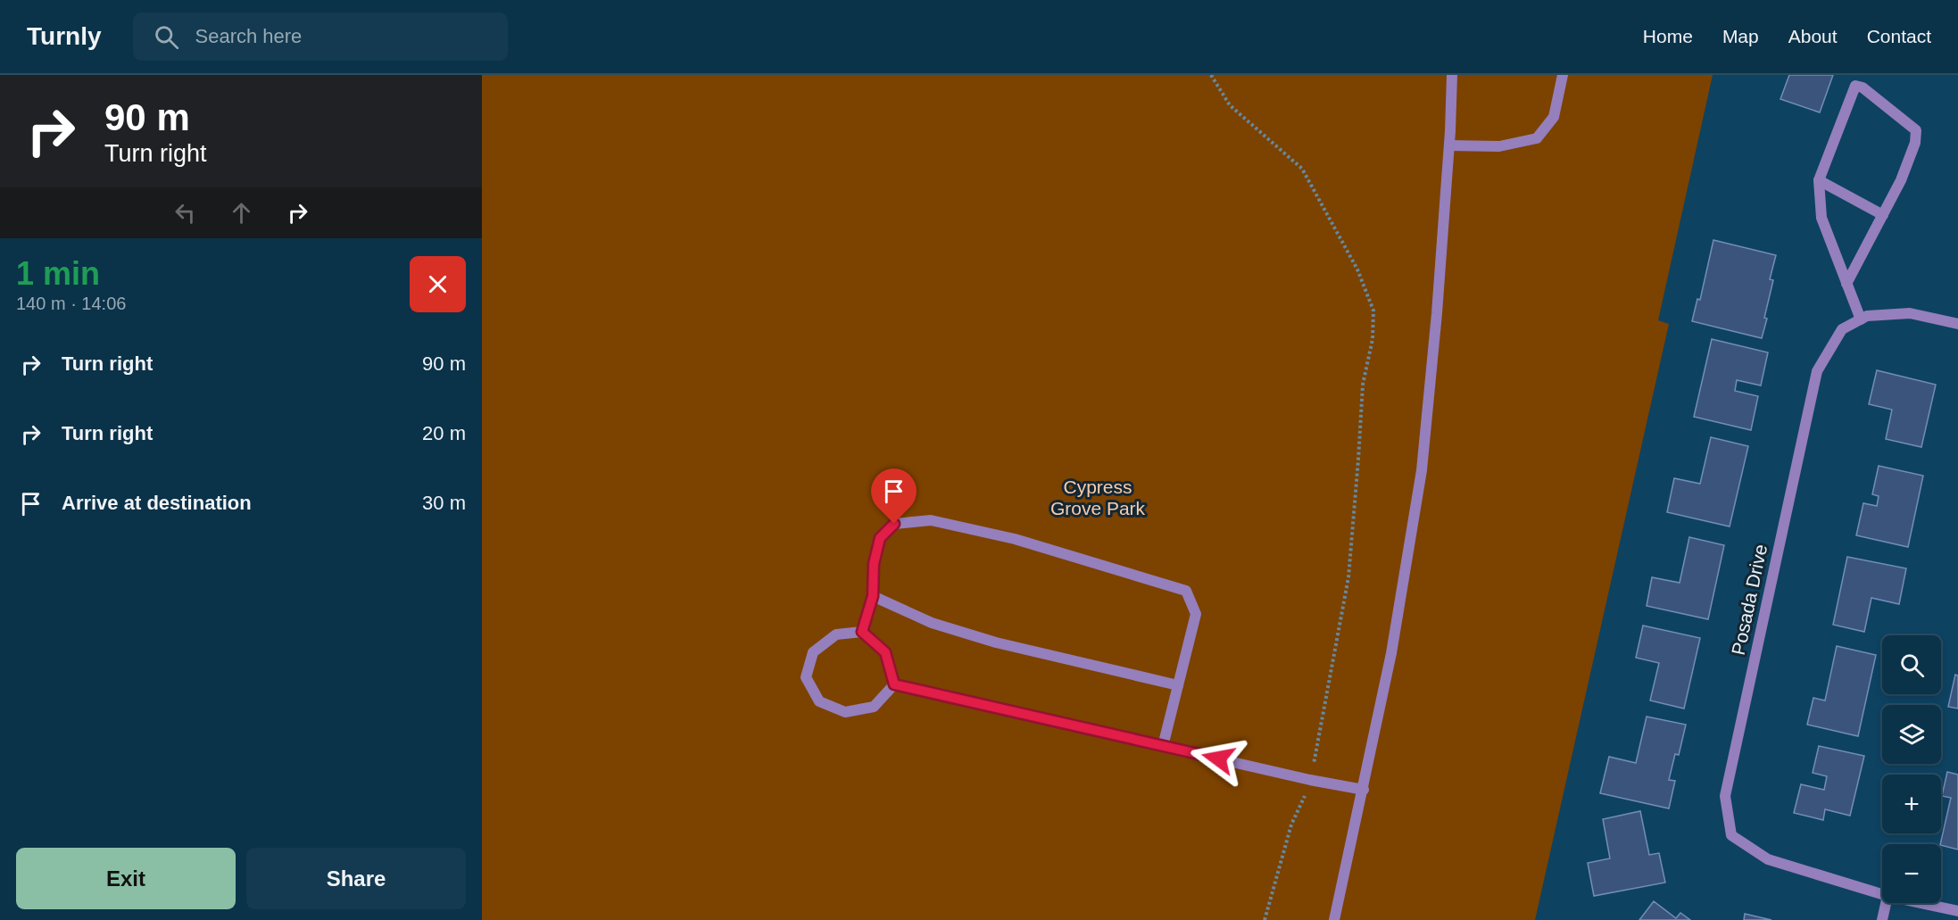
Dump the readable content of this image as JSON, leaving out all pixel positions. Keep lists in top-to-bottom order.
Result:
{
  "streets": {
    "street": ["Posada Drive"]
  },
  "parks": ["Cypress Grove Park"],
  "page": {
    "header": "Turnly",
    "search": "Search here",
    "nav": [
      "Home",
      "Map",
      "About",
      "Contact"
    ],
    "turn": ["90 m", "Turn right"],
    "heading": ["1 min", "140 m · 14:06"],
    "list": [
      {
        "name": "Turn right",
        "value": "90 m"
      },
      {
        "name": "Turn right",
        "value": "20 m"
      },
      {
        "name": "Arrive at destination",
        "value": "30 m"
      }
    ],
    "map_buttons": ["+", "−"],
    "buttons": ["Exit", "Share"]
  }
}
